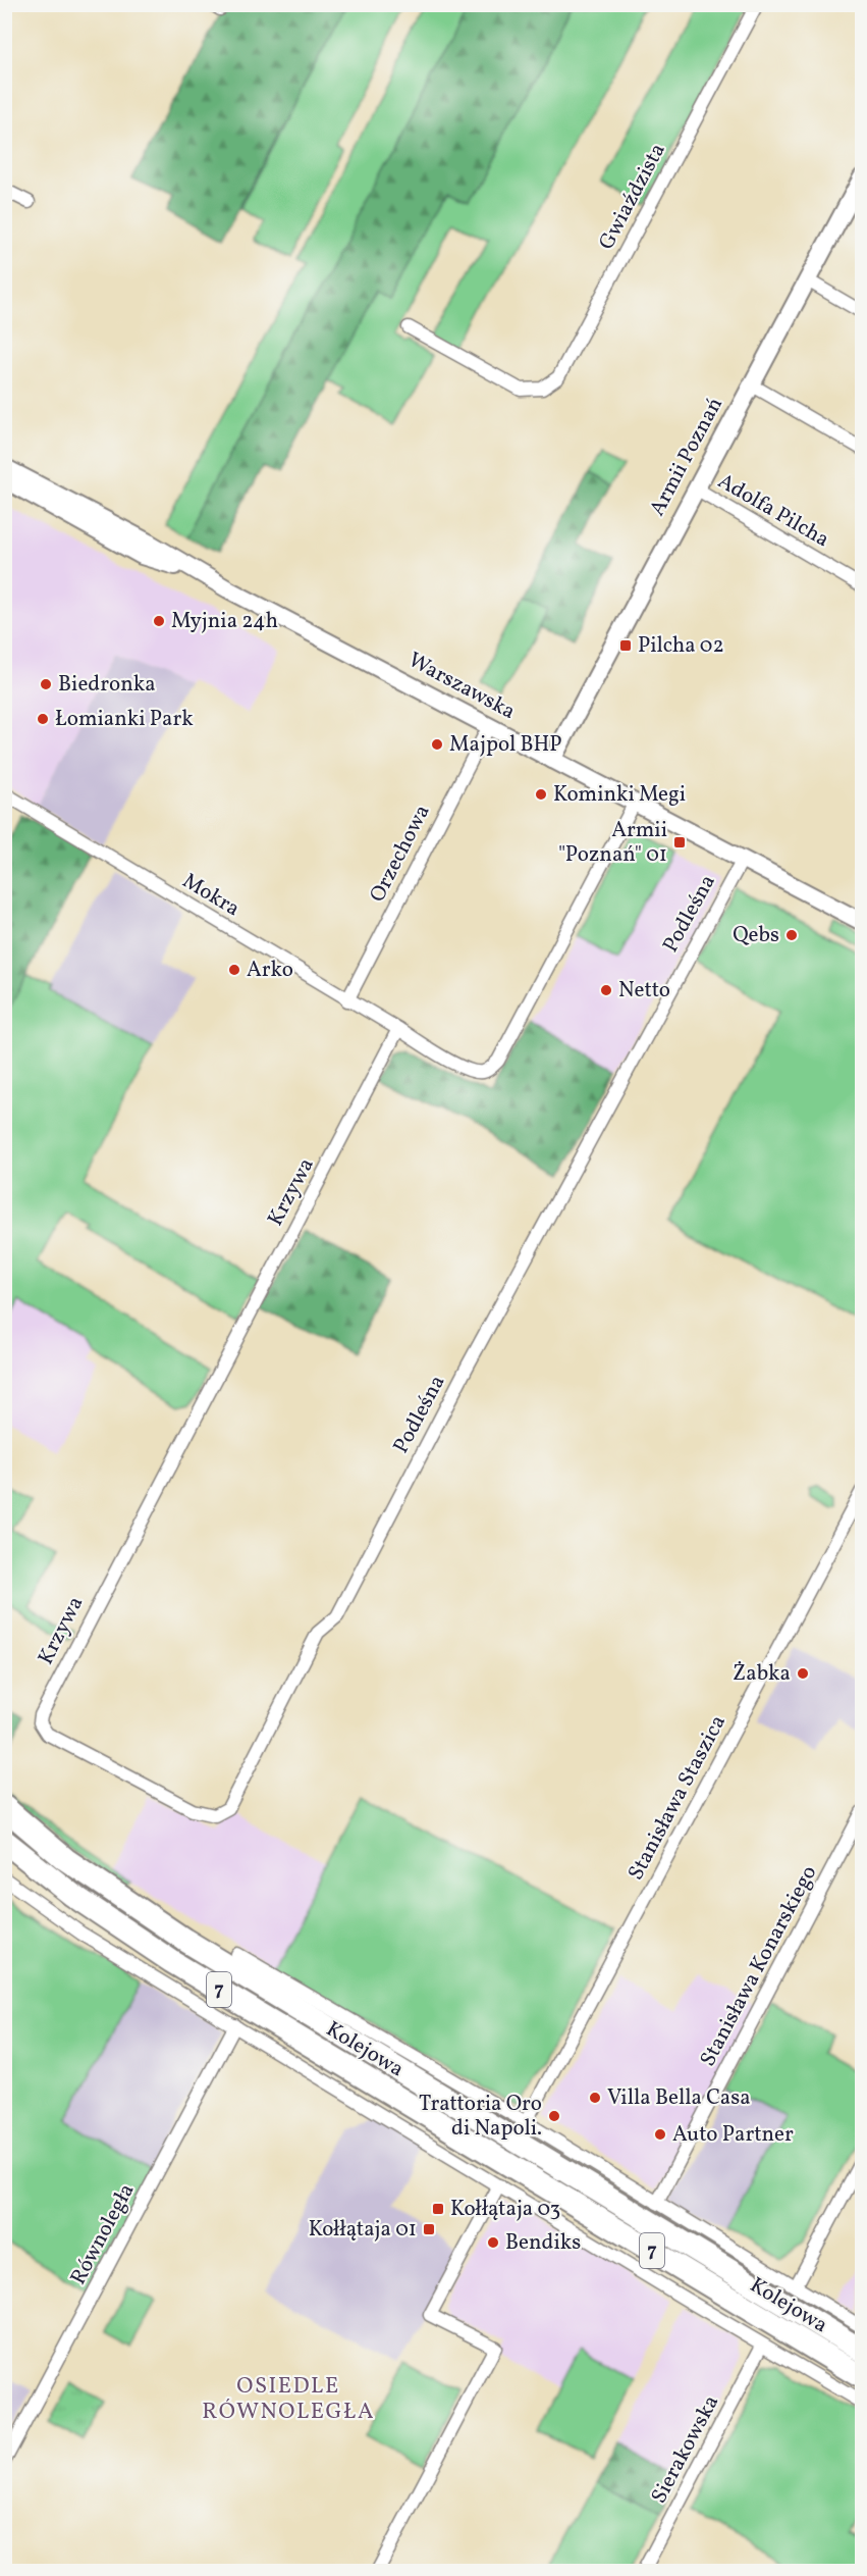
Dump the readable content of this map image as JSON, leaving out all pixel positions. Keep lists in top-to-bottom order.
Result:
{
  "streets": {
    "highway": ["7", "Kolejowa"],
    "street": [
      "Gwiaździsta",
      "Armii Poznań",
      "Adolfa Pilcha",
      "Warszawska",
      "Orzechowa",
      "Mokra",
      "Podleśna",
      "Krzywa",
      "Stanisława Staszica",
      "Stanisława Konarskiego",
      "Równoległa",
      "Sierakowska"
    ]
  },
  "crossings": [
    ["Armii Poznań", "Adolfa Pilcha"],
    ["Armii Poznań", "Warszawska"],
    ["Warszawska", "Orzechowa"],
    ["Warszawska", "Podleśna"],
    ["Orzechowa", "Mokra"],
    ["Mokra", "Krzywa"],
    ["Podleśna", "Krzywa"],
    ["Stanisława Staszica", "Kolejowa"],
    ["Stanisława Konarskiego", "Kolejowa"]
  ],
  "districts": ["OSIEDLE RÓWNOLEGŁA"],
  "places": {
    "other": [
      "Myjnia 24h",
      "Biedronka",
      "Łomianki Park",
      "Majpol BHP",
      "Kominki Megi",
      "Qebs",
      "Arko",
      "Netto",
      "Żabka",
      "Villa Bella Casa",
      "Trattoria Oro di Napoli.",
      "Auto Partner",
      "Bendiks"
    ],
    "transit": [
      "Pilcha 02",
      "Armii \"Poznań\" 01",
      "Kołłątaja 03",
      "Kołłątaja 01"
    ]
  }
}
